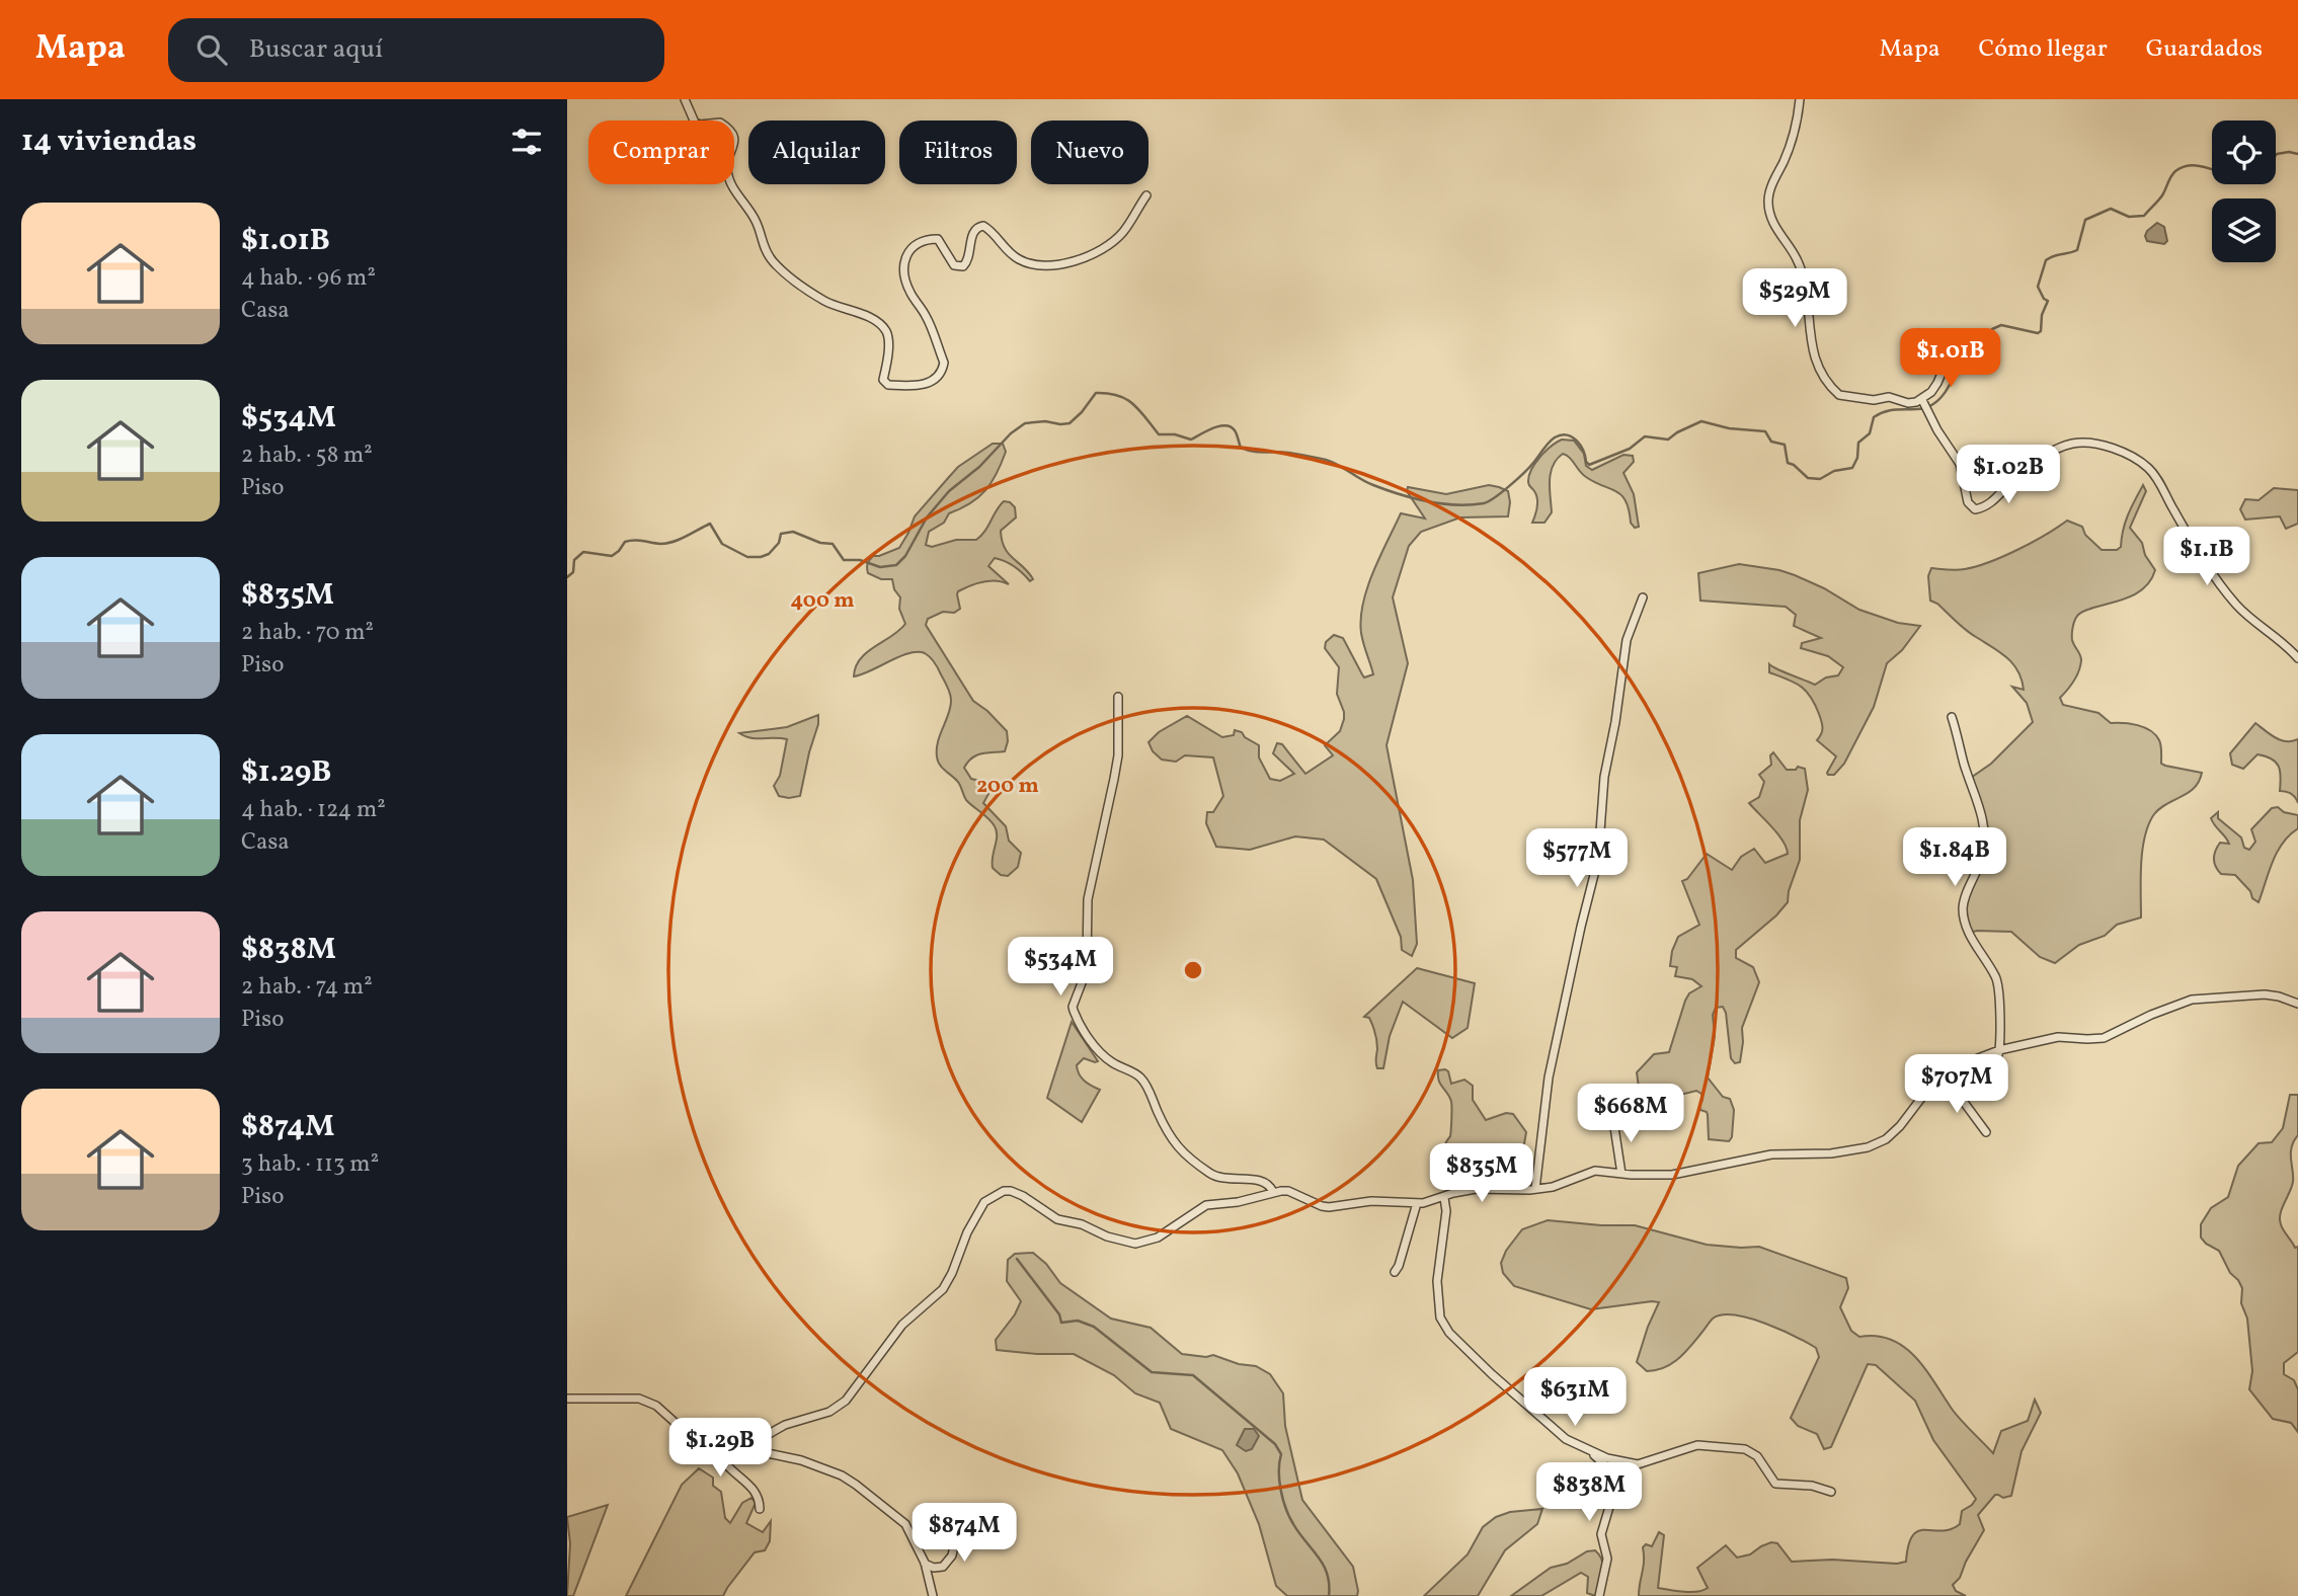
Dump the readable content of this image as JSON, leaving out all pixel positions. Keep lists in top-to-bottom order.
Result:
{
  "page": {
    "header": "Mapa",
    "search": "Buscar aquí",
    "nav": ["Mapa", "Cómo llegar", "Guardados"],
    "heading": "14 viviendas",
    "chip": [
      "Comprar",
      "Alquilar",
      "Filtros",
      "Nuevo"
    ],
    "list": [
      {
        "name": "$1.01B",
        "note": "4 hab. · 96 m² · Casa"
      },
      {
        "name": "$534M",
        "note": "2 hab. · 58 m² · Piso"
      },
      {
        "name": "$835M",
        "note": "2 hab. · 70 m² · Piso"
      },
      {
        "name": "$1.29B",
        "note": "4 hab. · 124 m² · Casa"
      },
      {
        "name": "$838M",
        "note": "2 hab. · 74 m² · Piso"
      },
      {
        "name": "$874M",
        "note": "3 hab. · 113 m² · Piso"
      }
    ],
    "price": [
      "$529M",
      "$1.01B",
      "$1.02B",
      "$1.1B",
      "$1.84B",
      "$577M",
      "$534M",
      "$707M",
      "$668M",
      "$835M",
      "$631M",
      "$1.29B",
      "$838M",
      "$874M"
    ]
  },
  "rings": ["400 m", "200 m"]
}
